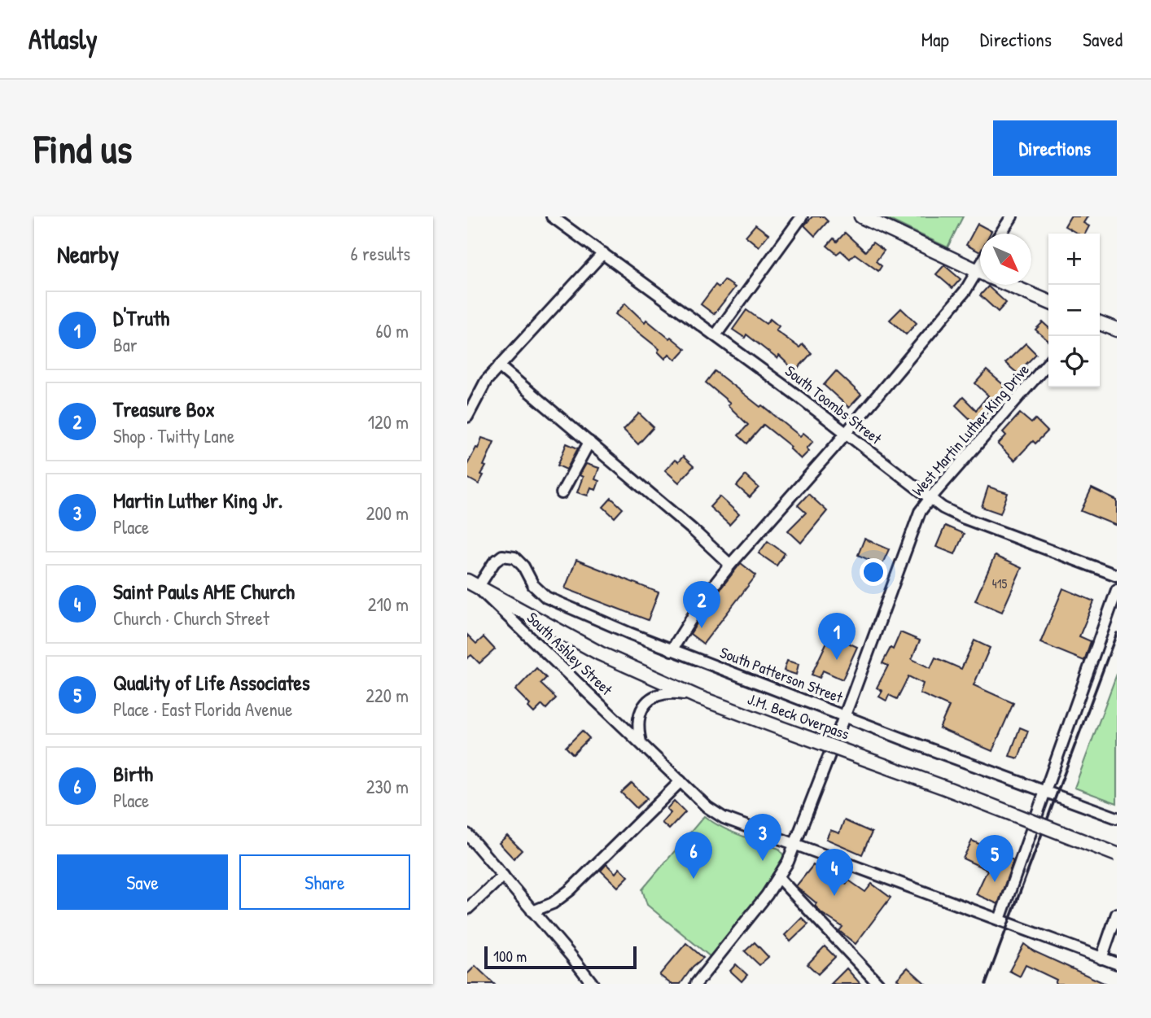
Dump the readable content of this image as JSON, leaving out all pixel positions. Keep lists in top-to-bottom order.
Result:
{
  "streets": {
    "main road": ["J.M. Beck Overpass"],
    "street": [
      "South Toombs Street",
      "West Martin Luther King Drive",
      "South Ashley Street",
      "South Patterson Street"
    ]
  },
  "crossings": [
    ["South Toombs Street", "West Martin Luther King Drive"],
    ["West Martin Luther King Drive", "South Ashley Street"],
    ["West Martin Luther King Drive", "South Patterson Street"],
    ["South Ashley Street", "South Patterson Street"],
    ["South Ashley Street", "J.M. Beck Overpass"],
    ["South Patterson Street", "J.M. Beck Overpass"]
  ],
  "house_numbers": ["415"],
  "scale_bar": "100 m",
  "north": "bottom right",
  "page": {
    "header": "Atlasly",
    "nav": ["Map", "Directions", "Saved"],
    "buttons": [
      "Directions",
      ["Save", "Share"]
    ],
    "title": "Find us",
    "heading": ["Nearby", "6 results"],
    "map_buttons": ["+", "−"],
    "list": [
      {
        "mark": "1",
        "name": "D'Truth",
        "note": "Bar",
        "value": "60 m"
      },
      {
        "mark": "2",
        "name": "Treasure Box",
        "note": "Shop · Twitty Lane",
        "value": "120 m"
      },
      {
        "mark": "3",
        "name": "Martin Luther King Jr.",
        "note": "Place",
        "value": "200 m"
      },
      {
        "mark": "4",
        "name": "Saint Pauls AME Church",
        "note": "Church · Church Street",
        "value": "210 m"
      },
      {
        "mark": "5",
        "name": "Quality of Life Associates",
        "note": "Place · East Florida Avenue",
        "value": "220 m"
      },
      {
        "mark": "6",
        "name": "Birth",
        "note": "Place",
        "value": "230 m"
      }
    ],
    "pins": [
      "2",
      "1",
      "3",
      "6",
      "5",
      "4"
    ],
    "scale": "100 m"
  }
}
